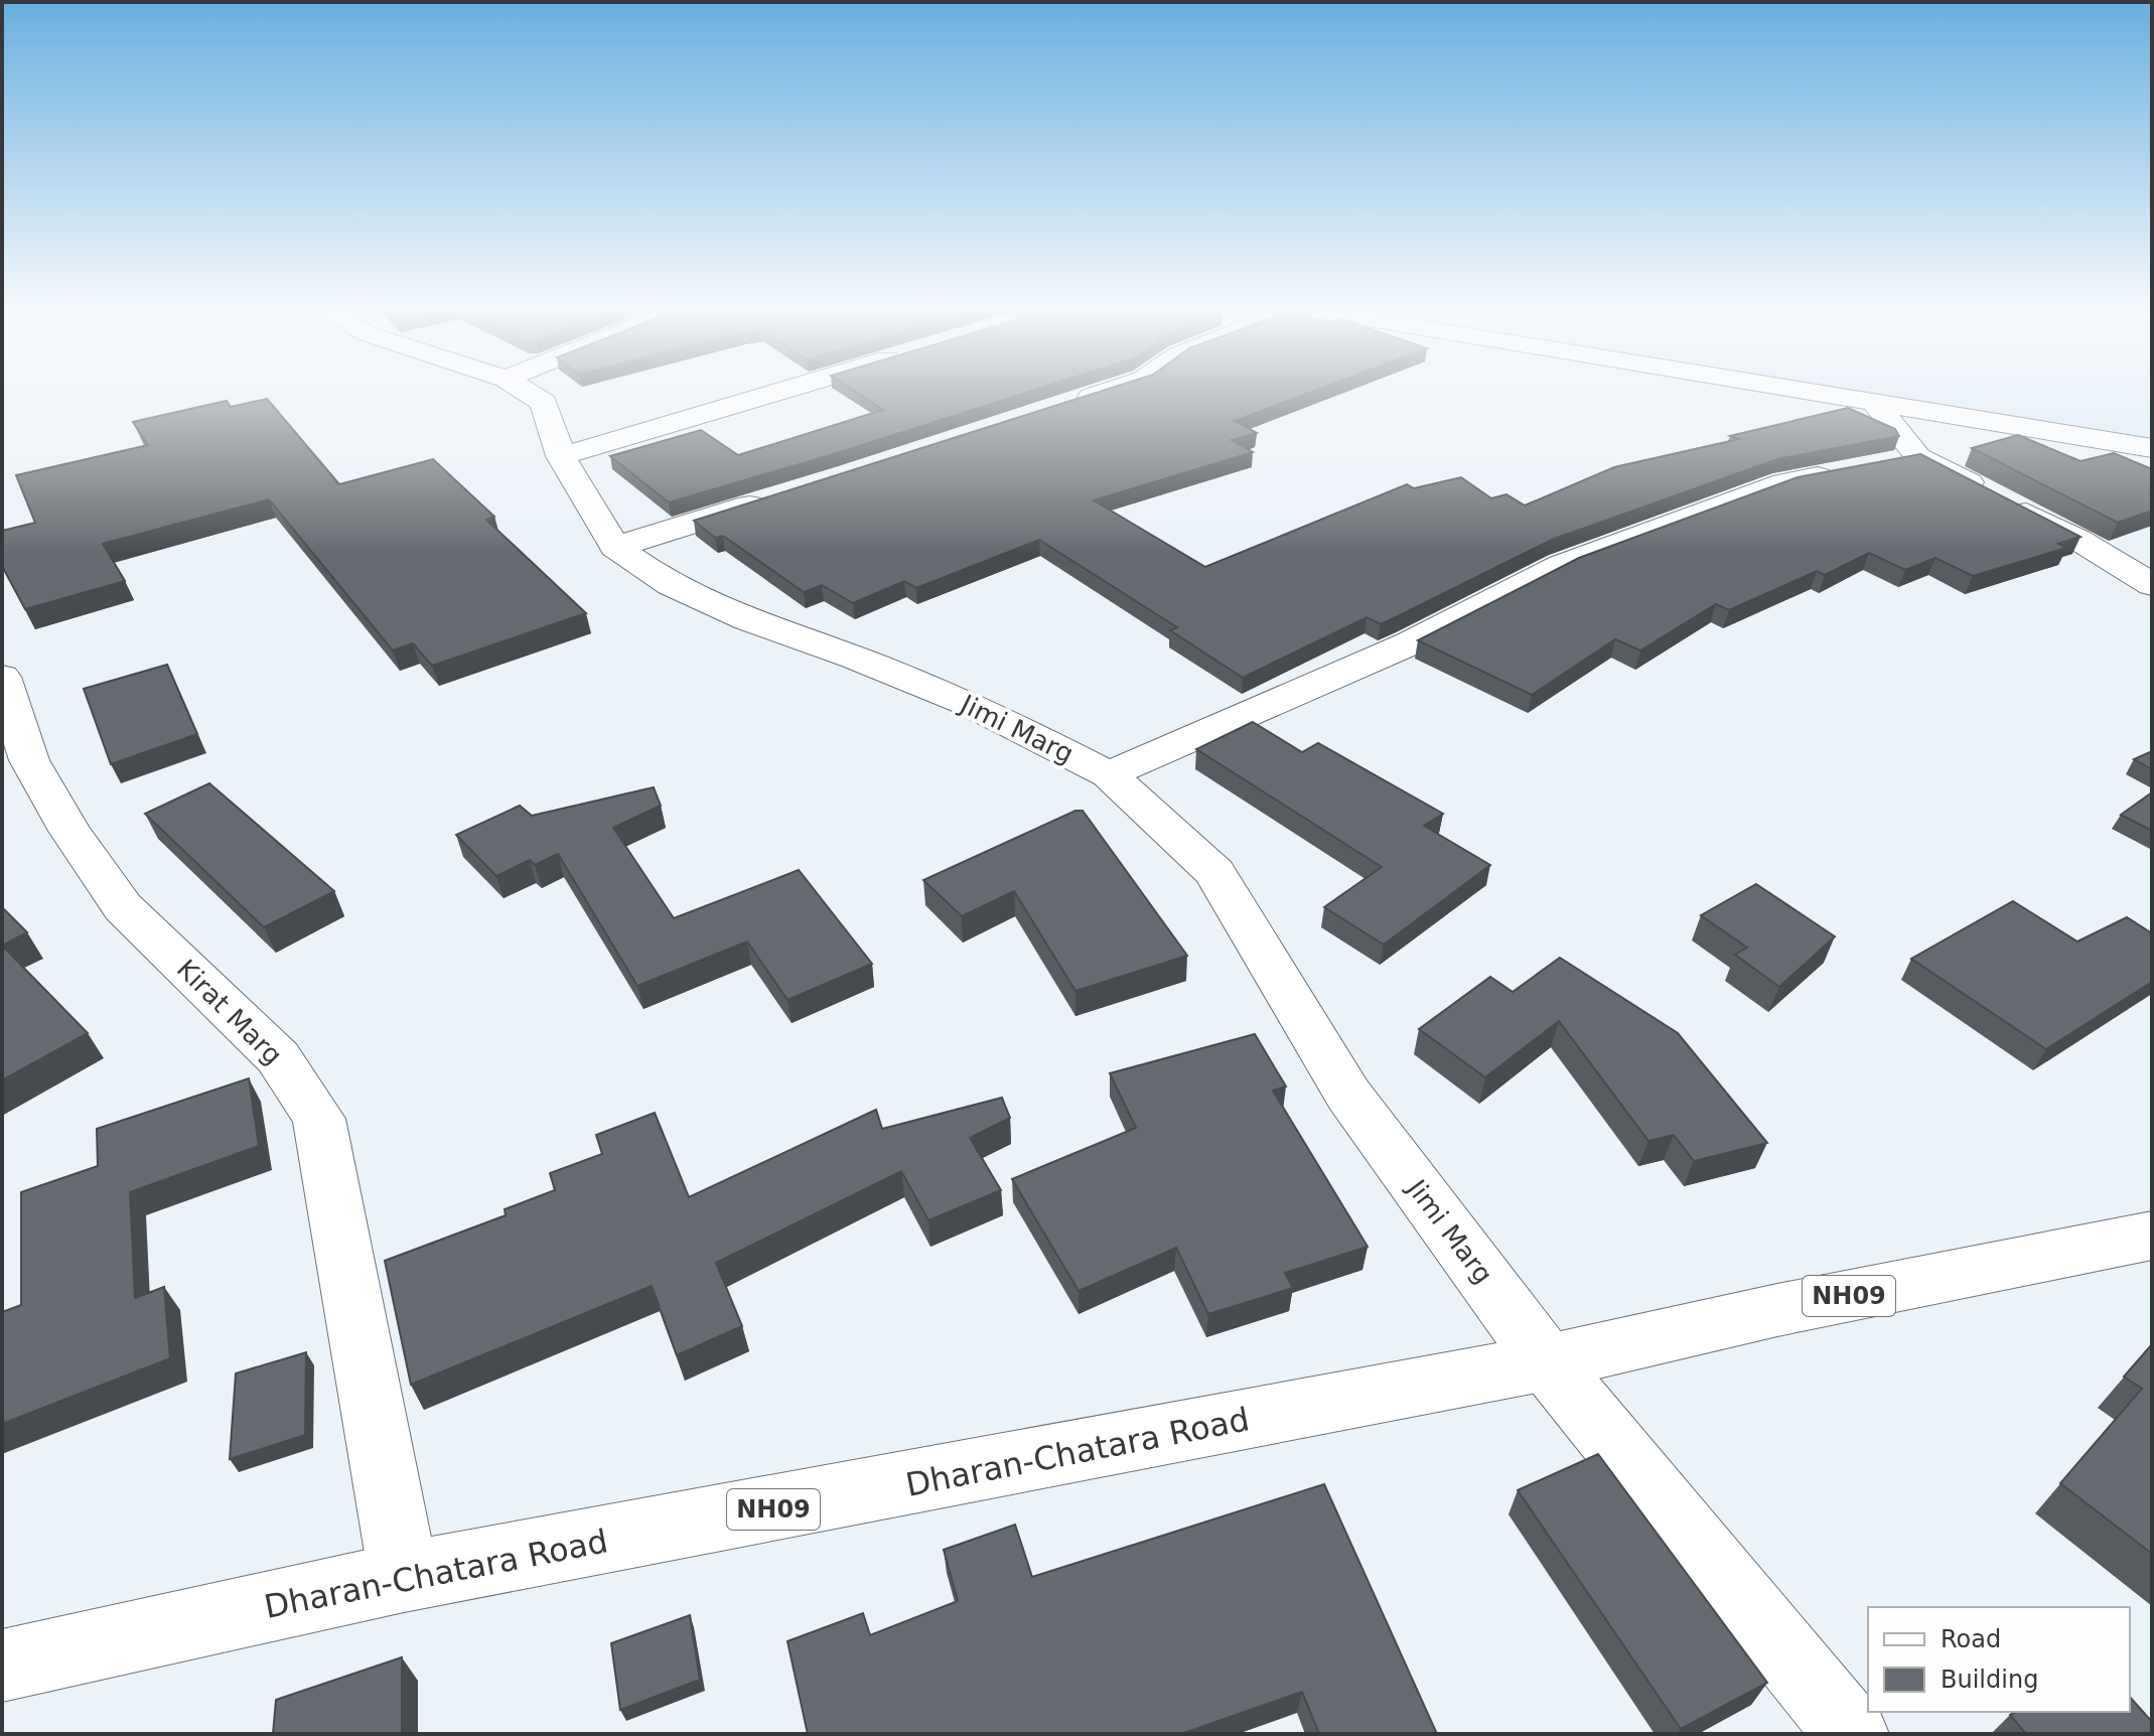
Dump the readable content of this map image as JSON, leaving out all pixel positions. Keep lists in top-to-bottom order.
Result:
{
  "streets": {
    "street": [
      "Jimi Marg",
      "Kirat Marg",
      "NH09",
      "Dharan-Chatara Road"
    ]
  },
  "crossings": [
    ["Jimi Marg", "Dharan-Chatara Road"],
    ["Kirat Marg", "Dharan-Chatara Road"]
  ],
  "legend": ["Road", "Building"]
}
